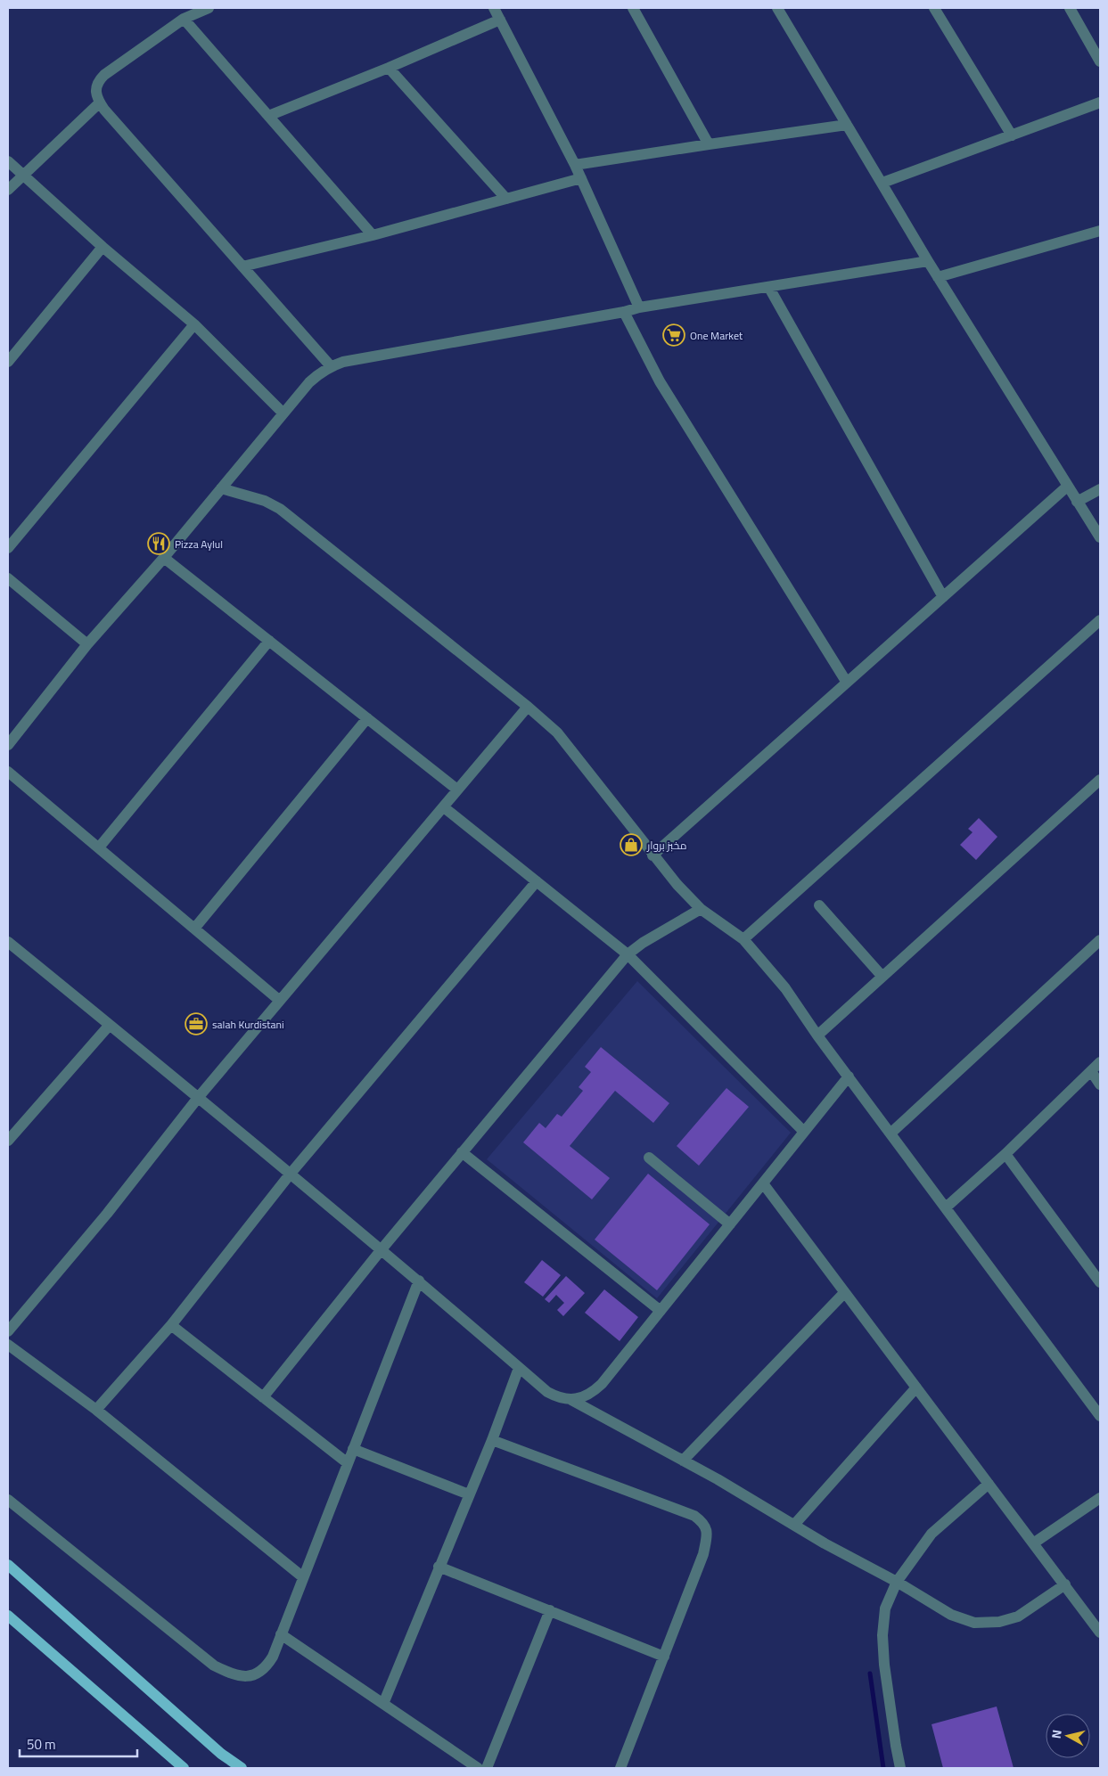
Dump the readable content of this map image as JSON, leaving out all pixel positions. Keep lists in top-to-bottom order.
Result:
{
  "places": {
    "supermarket": ["One Market"],
    "restaurant": ["Pizza Aylul"],
    "shop": ["مخبز بروار"],
    "office": ["salah Kurdistani"]
  },
  "scale_bar": "50 m",
  "north": "left"
}
